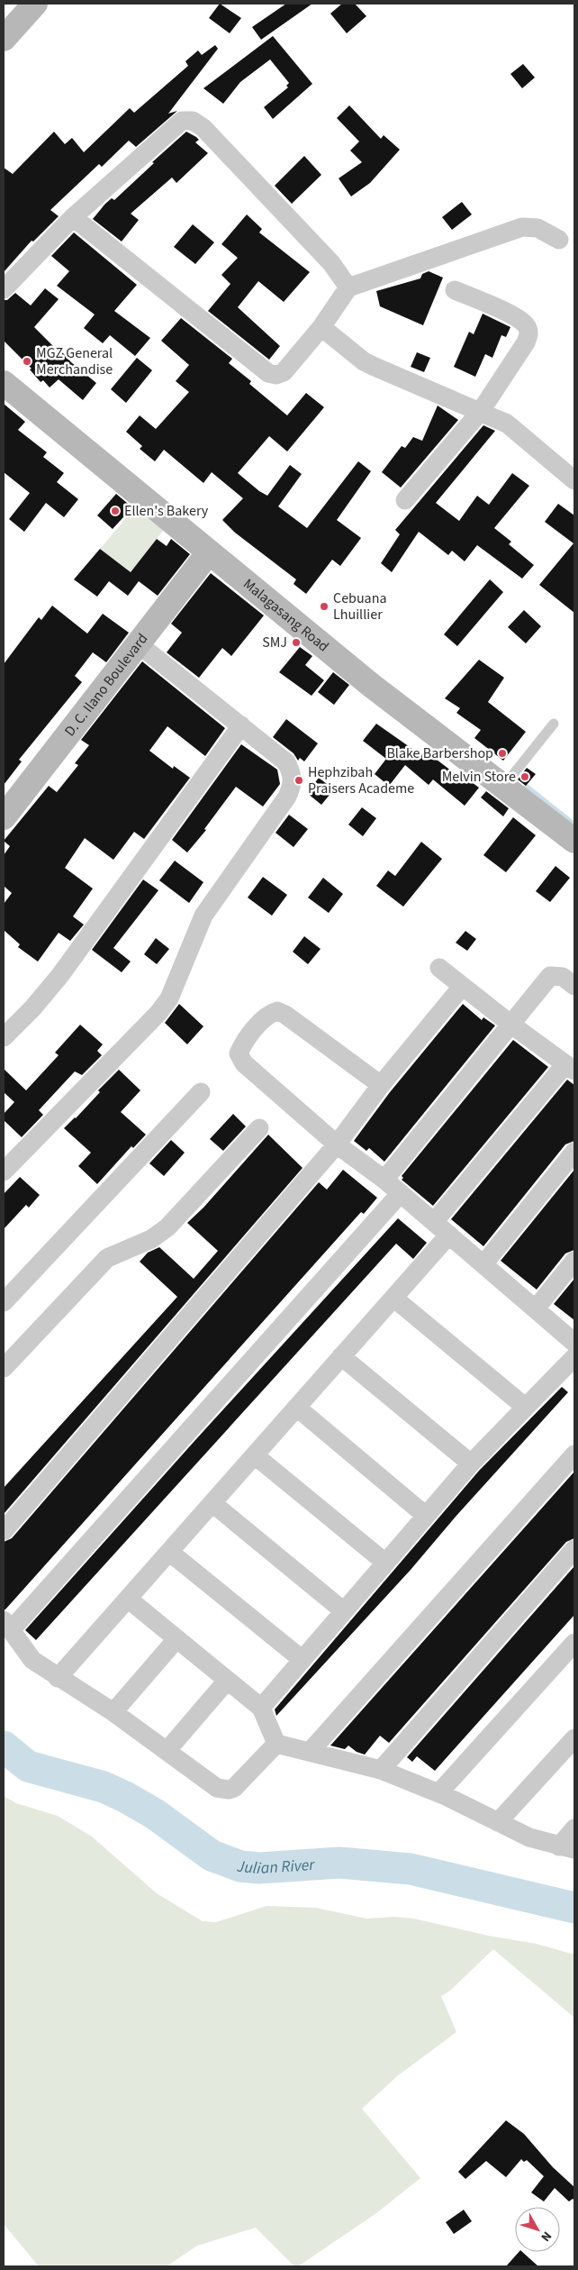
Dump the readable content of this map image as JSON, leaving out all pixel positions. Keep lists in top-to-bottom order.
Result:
{
  "streets": {
    "main road": ["Malagasang Road", "D. C. Ilano Boulevard"]
  },
  "crossings": [
    ["Malagasang Road", "D. C. Ilano Boulevard"]
  ],
  "water": ["Julian River"],
  "places": [
    "MGZ General Merchandise",
    "Ellen's Bakery",
    "Cebuana Lhuillier",
    "SMJ",
    "Blake Barbershop",
    "Melvin Store",
    "Hephzibah Praisers Academe"
  ],
  "north": "bottom right"
}
